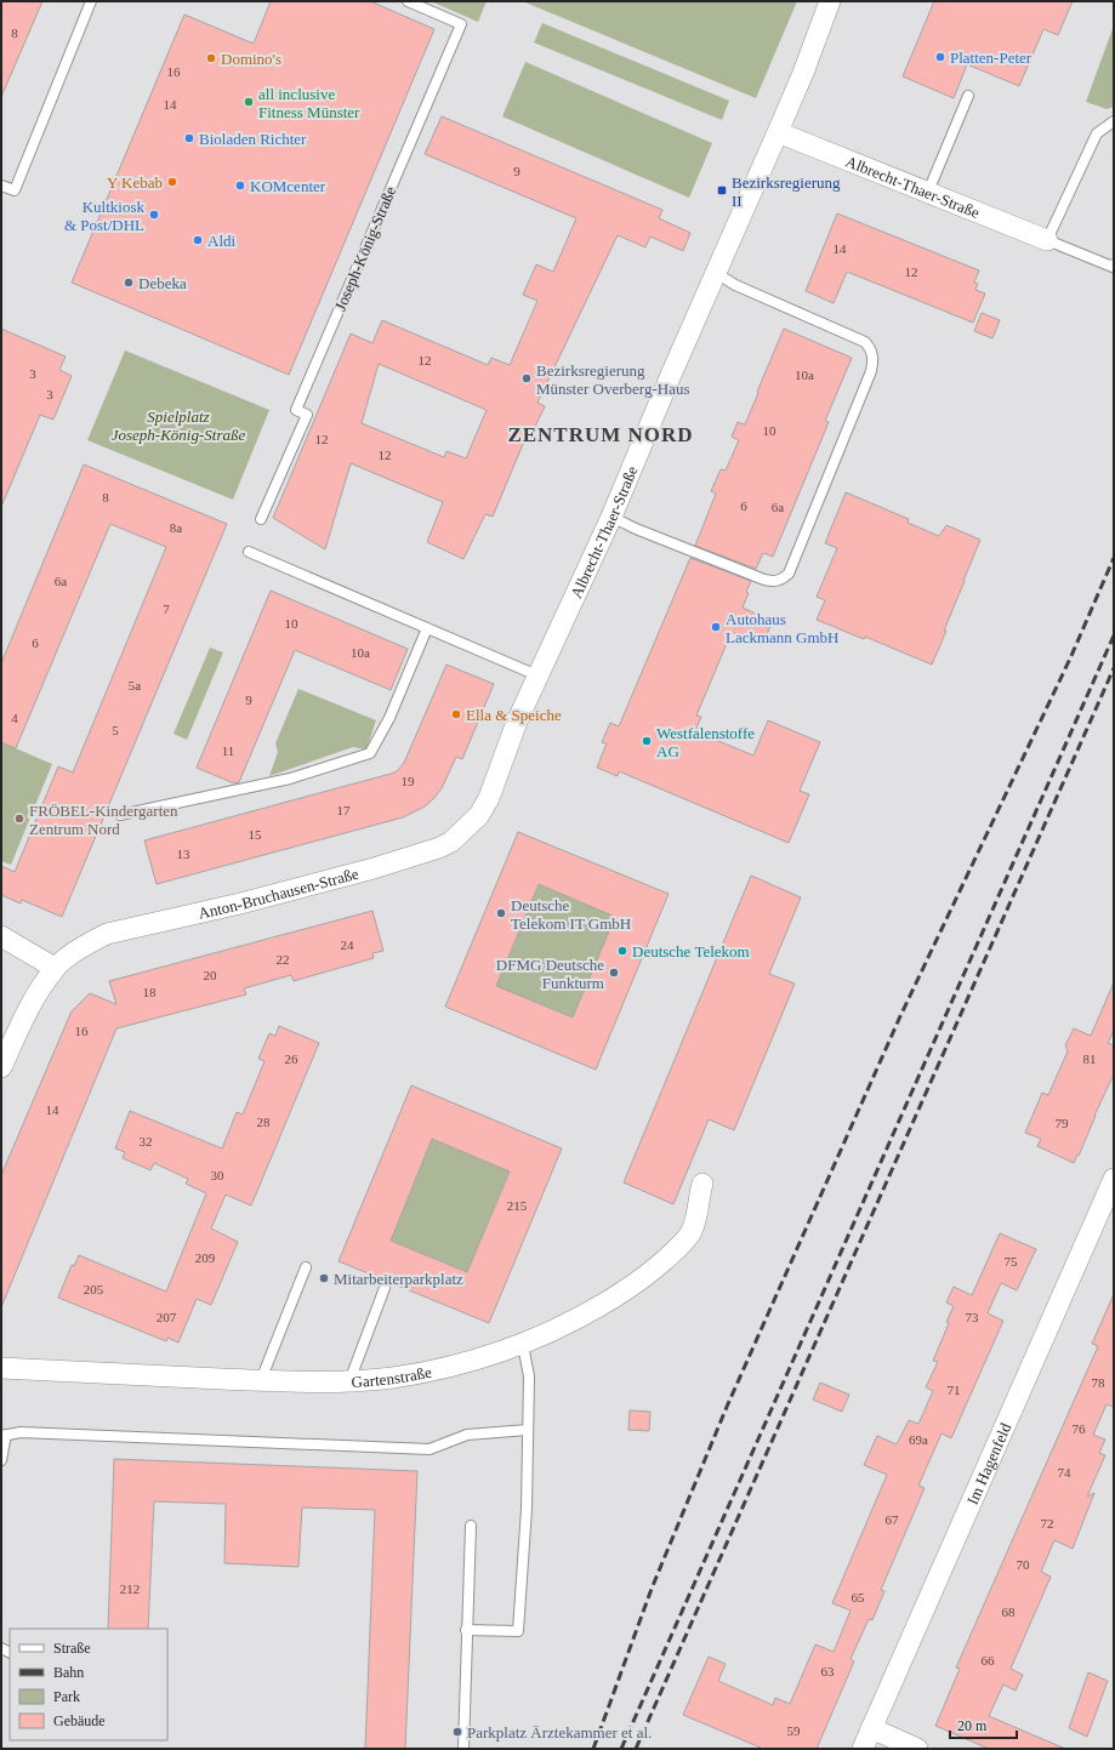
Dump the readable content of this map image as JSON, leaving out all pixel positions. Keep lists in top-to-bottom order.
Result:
{
  "streets": {
    "street": [
      "Albrecht-Thaer-Straße",
      "Anton-Bruchausen-Straße",
      "Gartenstraße",
      "Im Hagenfeld"
    ],
    "lane": ["Joseph-König-Straße"]
  },
  "crossings": [
    ["Albrecht-Thaer-Straße", "Anton-Bruchausen-Straße"]
  ],
  "districts": ["ZENTRUM NORD"],
  "parks": ["Spielplatz Joseph-König-Straße"],
  "places": {
    "other": [
      "Platten-Peter",
      "Domino's",
      "all inclusive Fitness Münster",
      "Bioladen Richter",
      "Y Kebab",
      "KOMcenter",
      "Kultkiosk & Post/DHL",
      "Aldi",
      "Debeka",
      "Bezirksregierung Münster Overberg-Haus",
      "Autohaus Lackmann GmbH",
      "Ella & Speiche",
      "Westfalenstoffe AG",
      "FRÖBEL-Kindergarten Zentrum Nord",
      "Deutsche Telekom IT GmbH",
      "Deutsche Telekom",
      "DFMG Deutsche Funkturm",
      "Mitarbeiterparkplatz",
      "Parkplatz Ärztekammer et al."
    ],
    "transit": ["Bezirksregierung II"]
  },
  "house_numbers": [
    "8",
    "16",
    "14",
    "9",
    "14",
    "12",
    "12",
    "3",
    "10a",
    "3",
    "10",
    "12",
    "12",
    "8",
    "6",
    "6a",
    "8a",
    "6a",
    "7",
    "10",
    "6",
    "10a",
    "5a",
    "9",
    "4",
    "5",
    "11",
    "19",
    "17",
    "15",
    "13",
    "24",
    "22",
    "20",
    "18",
    "16",
    "26",
    "81",
    "14",
    "28",
    "79",
    "32",
    "30",
    "215",
    "209",
    "75",
    "205",
    "207",
    "73",
    "78",
    "71",
    "76",
    "69a",
    "74",
    "67",
    "72",
    "70",
    "212",
    "65",
    "68",
    "66",
    "63",
    "59"
  ],
  "legend": [
    "Straße",
    "Bahn",
    "Park",
    "Gebäude"
  ],
  "scale_bar": "20 m"
}
